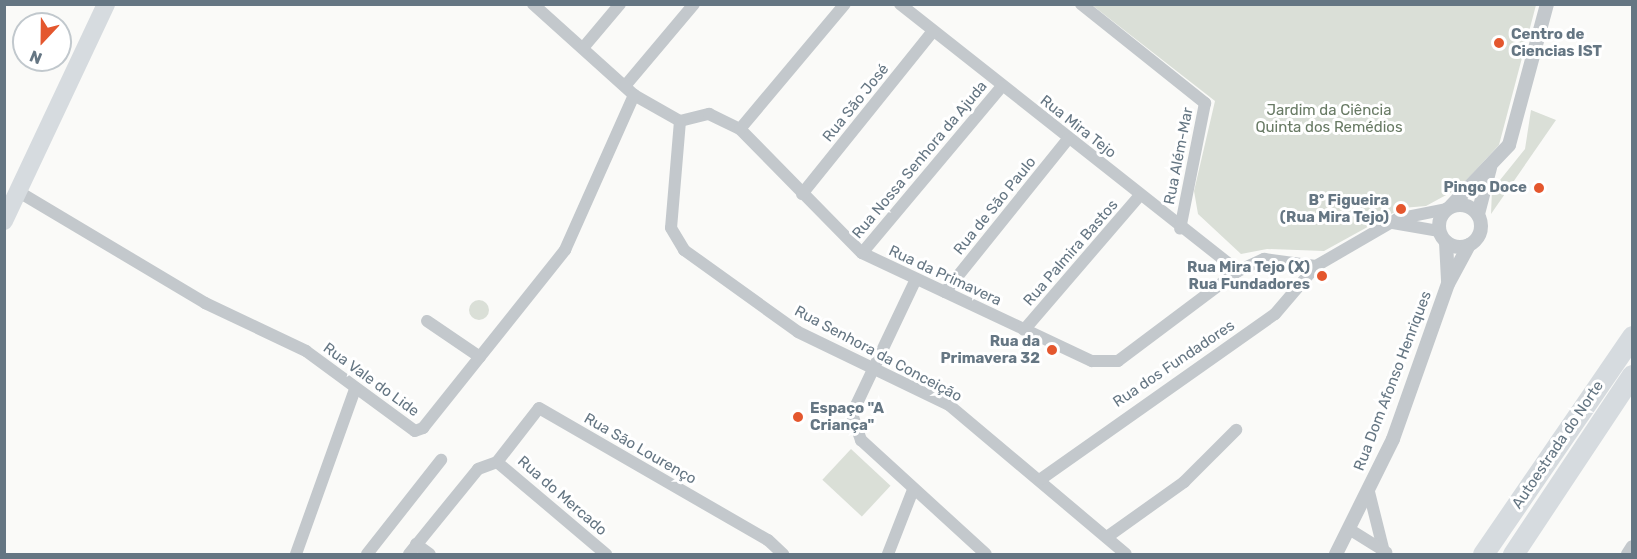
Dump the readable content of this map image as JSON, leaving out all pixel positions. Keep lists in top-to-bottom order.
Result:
{
  "streets": {
    "highway": ["Autoestrada do Norte"],
    "street": [
      "Rua São José",
      "Rua Mira Tejo",
      "Rua Além-Mar",
      "Rua Nossa Senhora da Ajuda",
      "Rua de São Paulo",
      "Rua Palmira Bastos",
      "Rua da Primavera",
      "Rua Senhora da Conceição",
      "Rua dos Fundadores",
      "Rua Vale do Lide",
      "Rua Dom Afonso Henriques",
      "Rua São Lourenço",
      "Rua do Mercado"
    ]
  },
  "crossings": [
    ["Rua São José", "Rua Mira Tejo"],
    ["Rua São José", "Rua da Primavera"],
    ["Rua Mira Tejo", "Rua Além-Mar"],
    ["Rua Mira Tejo", "Rua Nossa Senhora da Ajuda"],
    ["Rua Mira Tejo", "Rua de São Paulo"],
    ["Rua Mira Tejo", "Rua Palmira Bastos"],
    ["Rua Mira Tejo", "Rua da Primavera"],
    ["Rua Nossa Senhora da Ajuda", "Rua da Primavera"],
    ["Rua de São Paulo", "Rua da Primavera"],
    ["Rua Palmira Bastos", "Rua da Primavera"],
    ["Rua da Primavera", "Rua Senhora da Conceição"],
    ["Rua da Primavera", "Rua dos Fundadores"],
    ["Rua Senhora da Conceição", "Rua dos Fundadores"],
    ["Rua São Lourenço", "Rua do Mercado"]
  ],
  "parks": ["Jardim da Ciência Quinta dos Remédios"],
  "places": [
    "Centro de Ciencias IST",
    "Pingo Doce",
    "Bº Figueira (Rua Mira Tejo)",
    "Rua Mira Tejo (X) Rua Fundadores",
    "Rua da Primavera 32",
    "Espaço \"A Criança\""
  ],
  "north": "bottom"
}
